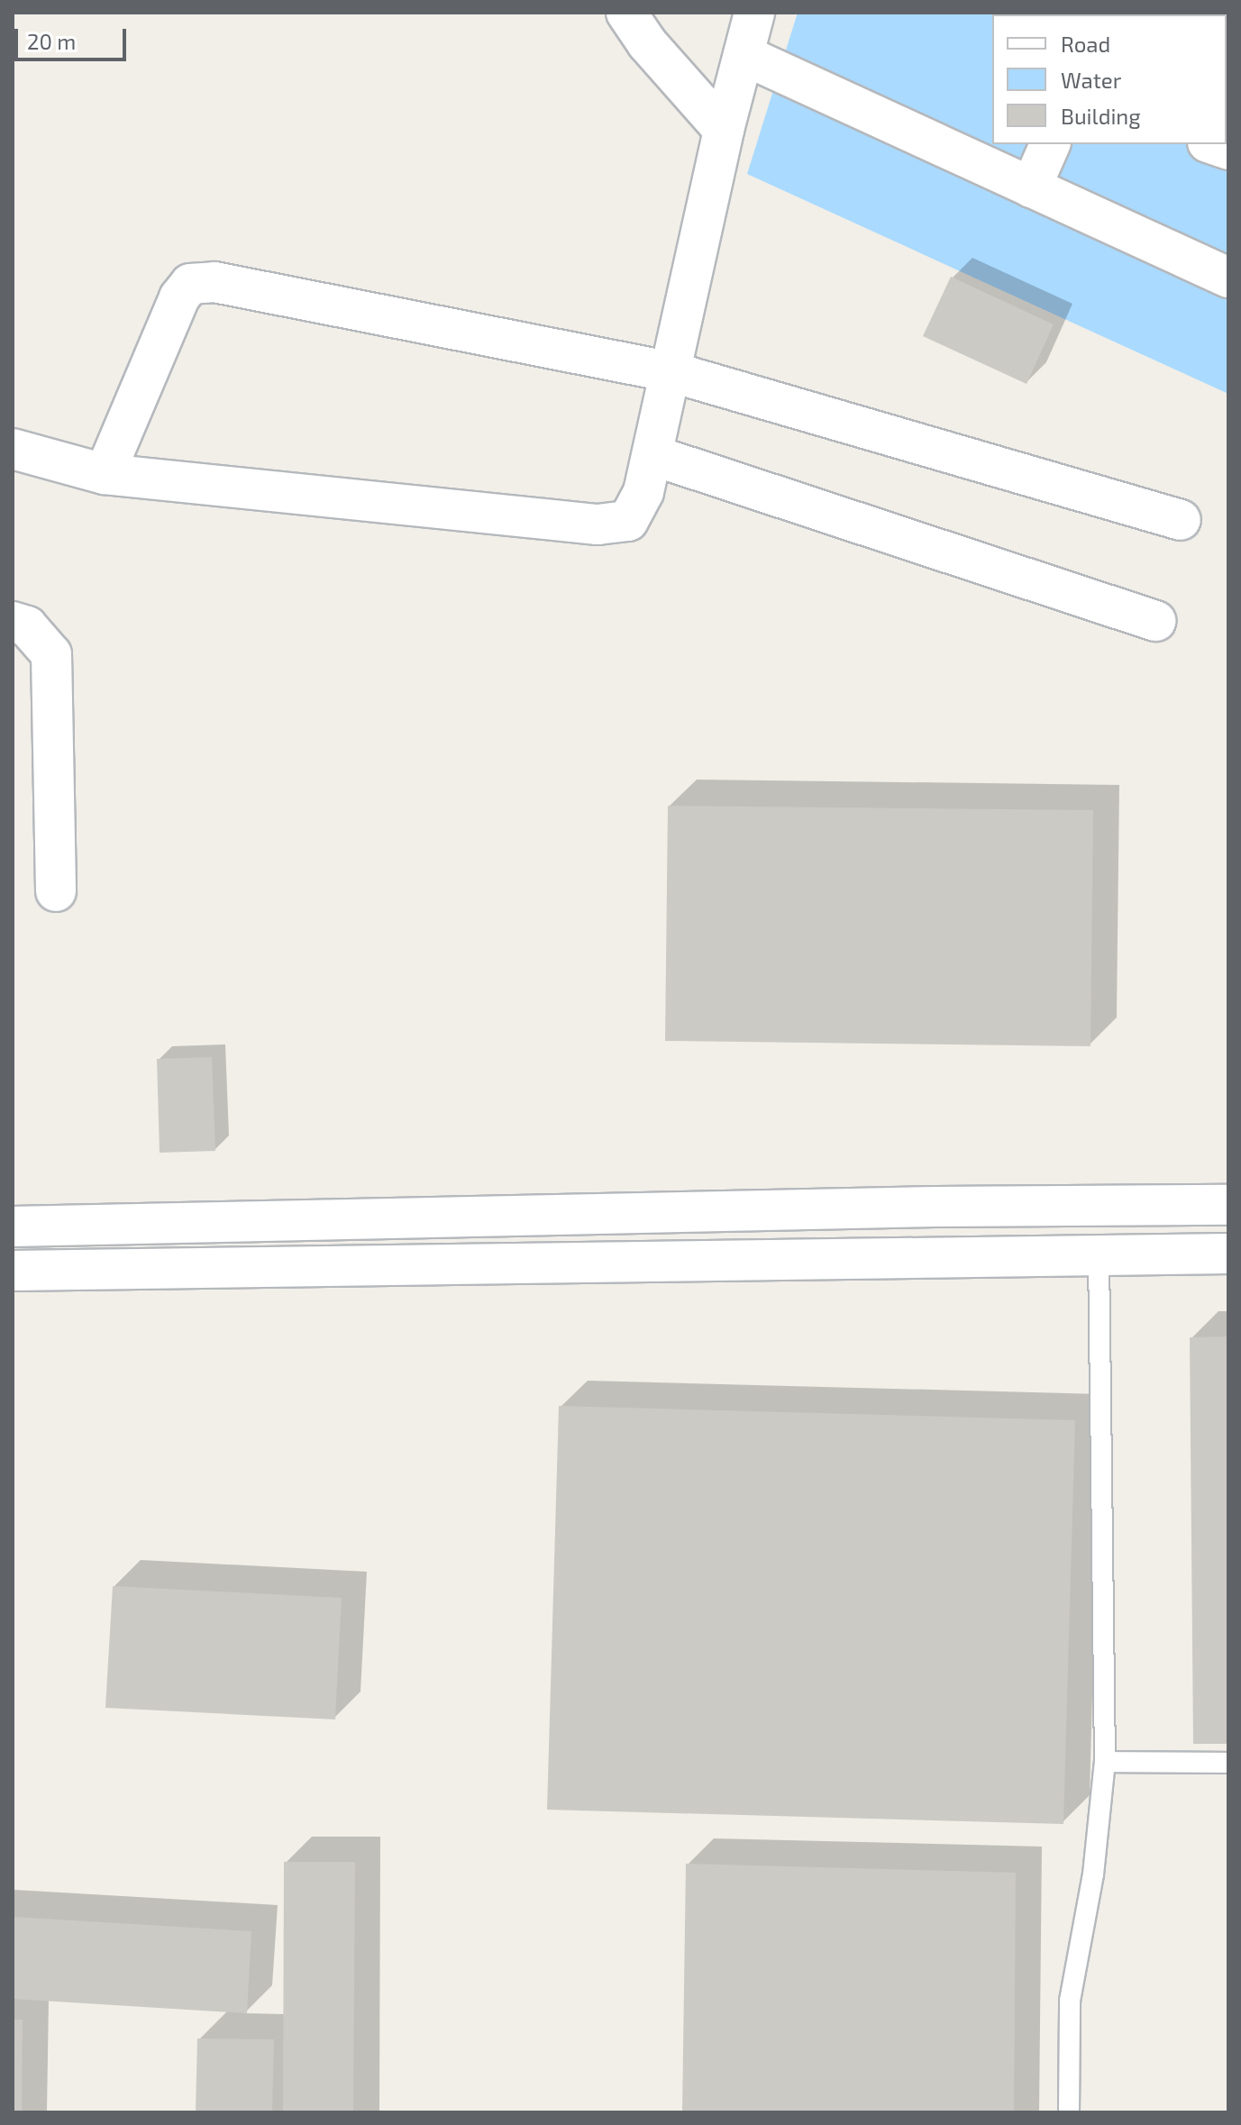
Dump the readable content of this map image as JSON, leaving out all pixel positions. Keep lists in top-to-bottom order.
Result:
{
  "legend": ["Road", "Water", "Building"],
  "scale_bar": "20 m"
}
